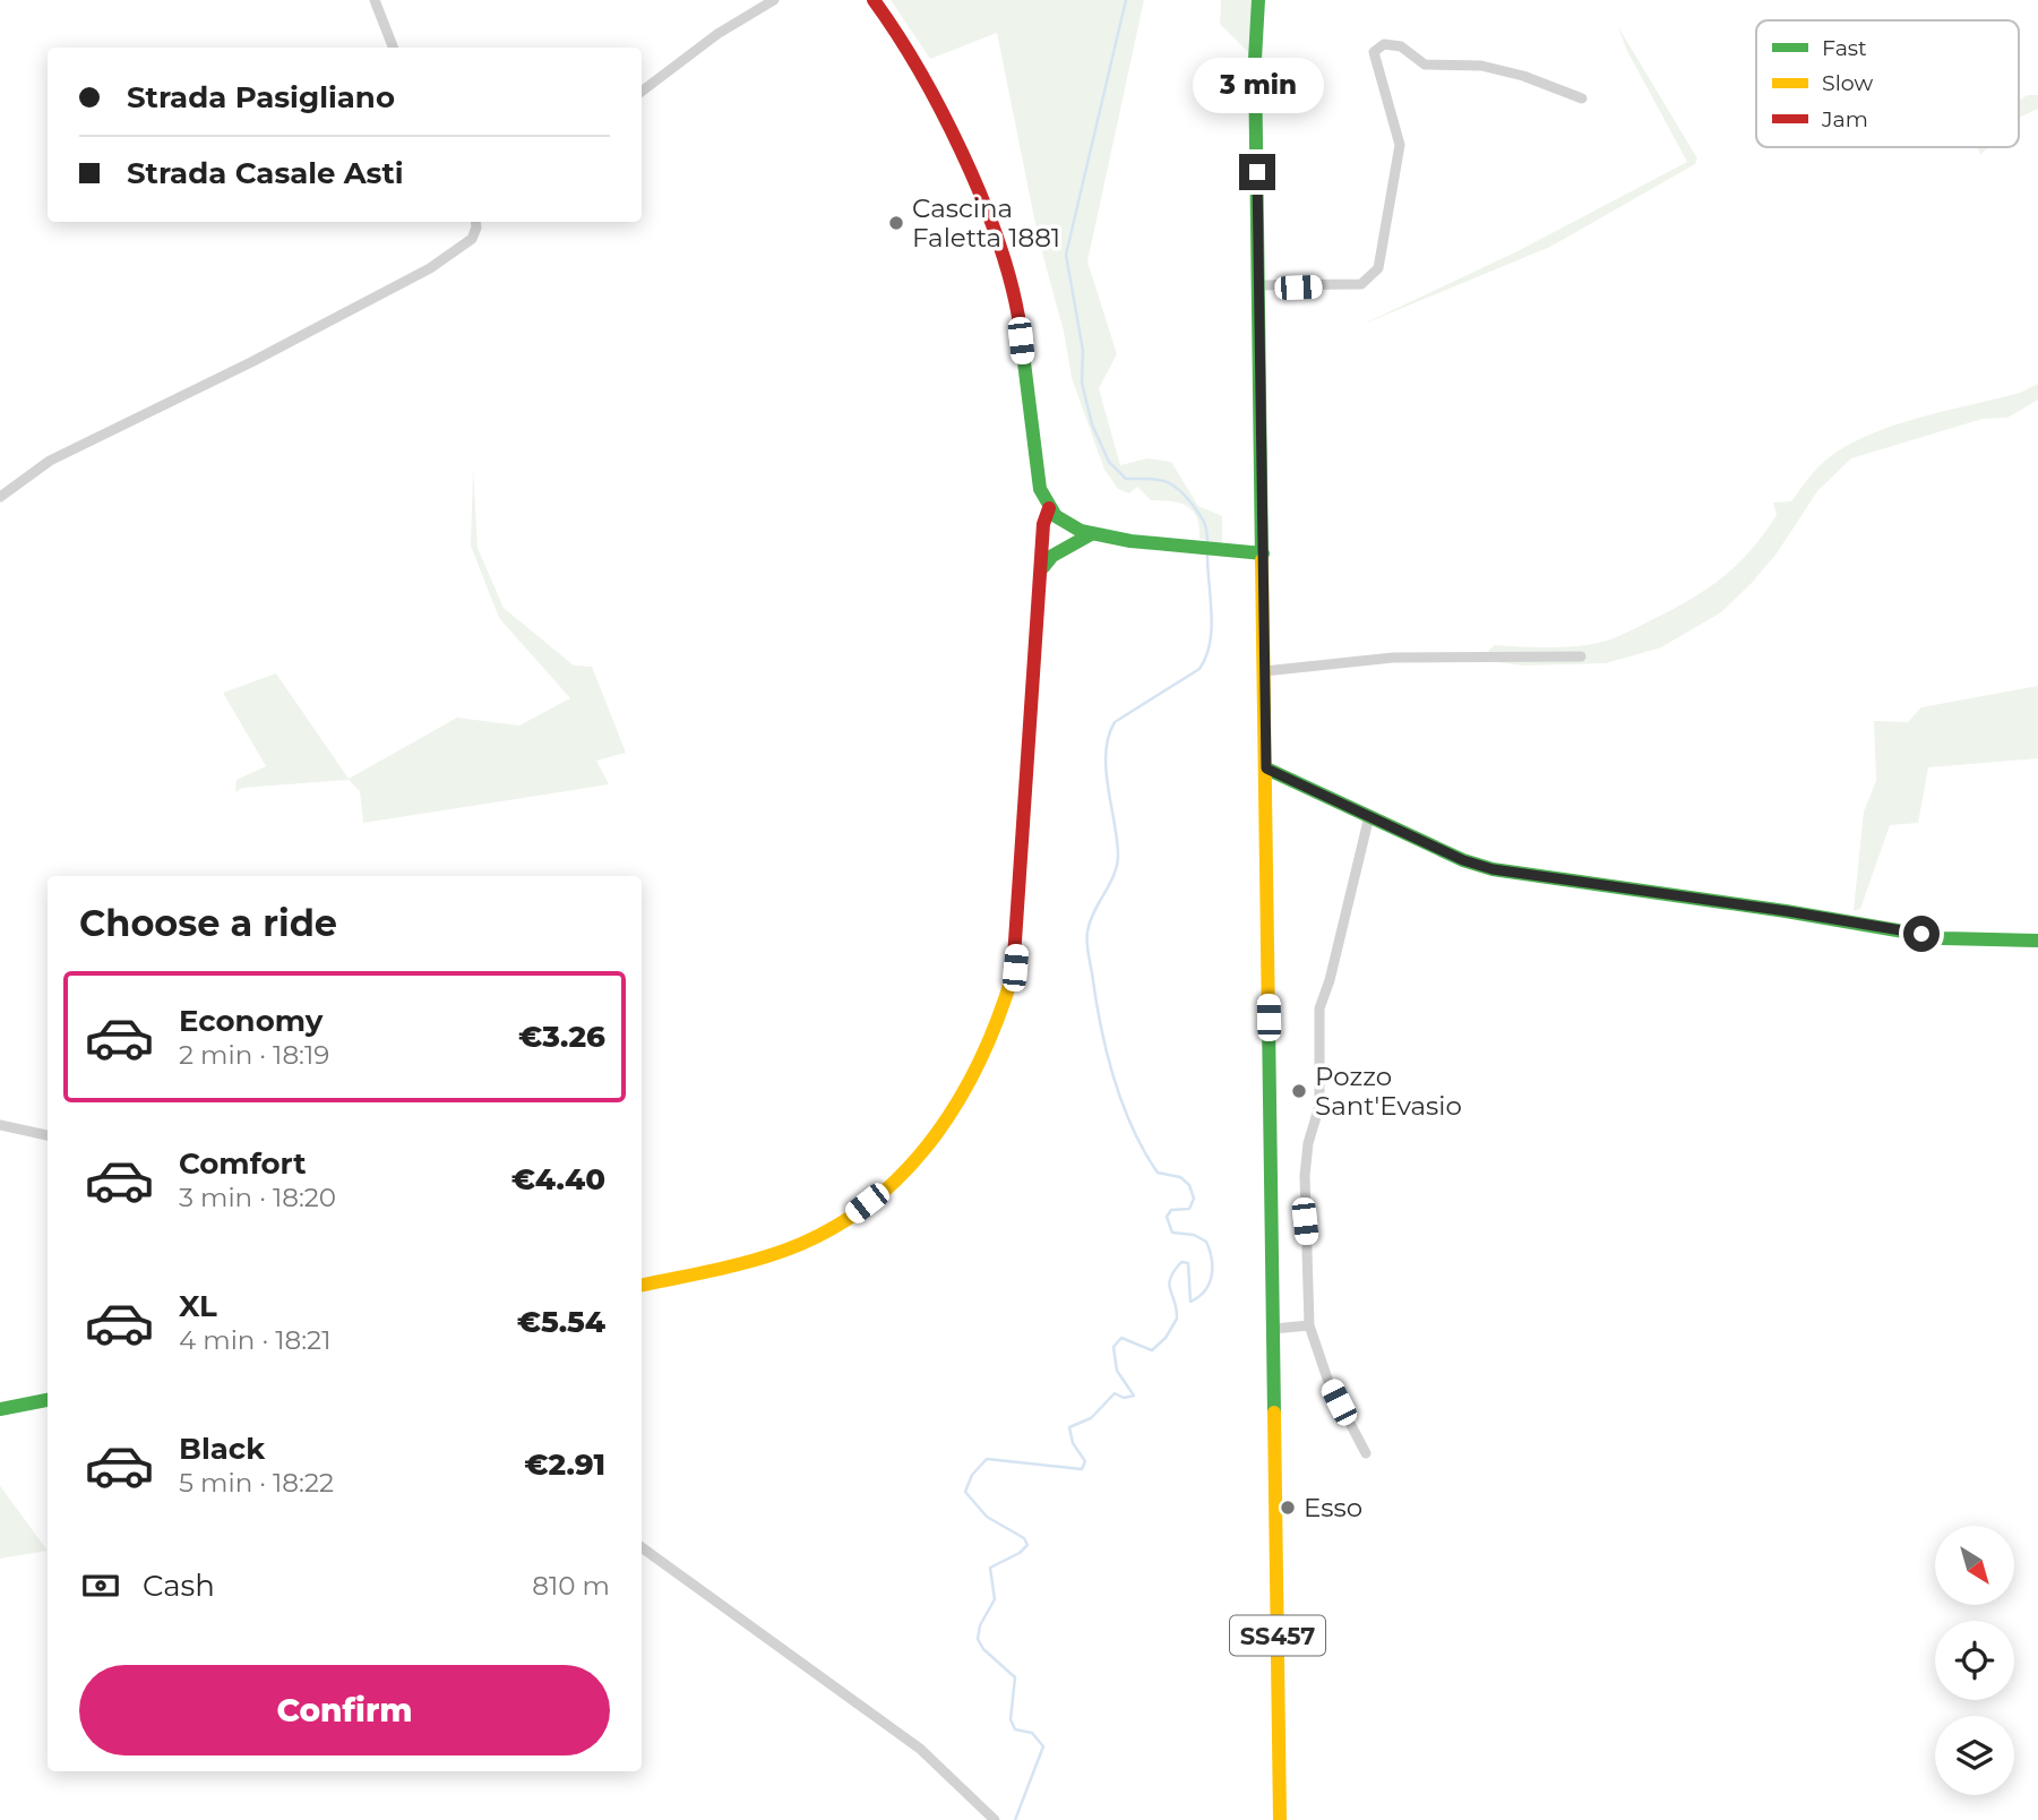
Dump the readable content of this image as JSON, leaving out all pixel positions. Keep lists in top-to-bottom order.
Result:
{
  "streets": {
    "main road": ["SS457"]
  },
  "places": ["Cascina Faletta 1881", "Pozzo Sant'Evasio", "Esso"],
  "legend": ["Fast", "Slow", "Jam"],
  "north": "bottom right",
  "page": {
    "banner": ["Strada Pasigliano", "Strada Casale Asti"],
    "bubble": "3 min",
    "heading": "Choose a ride",
    "list": [
      {
        "name": "Economy",
        "note": "2 min · 18:19",
        "value": "€3.26"
      },
      {
        "name": "Comfort",
        "note": "3 min · 18:20",
        "value": "€4.40"
      },
      {
        "name": "XL",
        "note": "4 min · 18:21",
        "value": "€5.54"
      },
      {
        "name": "Black",
        "note": "5 min · 18:22",
        "value": "€2.91"
      }
    ],
    "pay": ["Cash", "810 m"],
    "buttons": "Confirm"
  }
}
